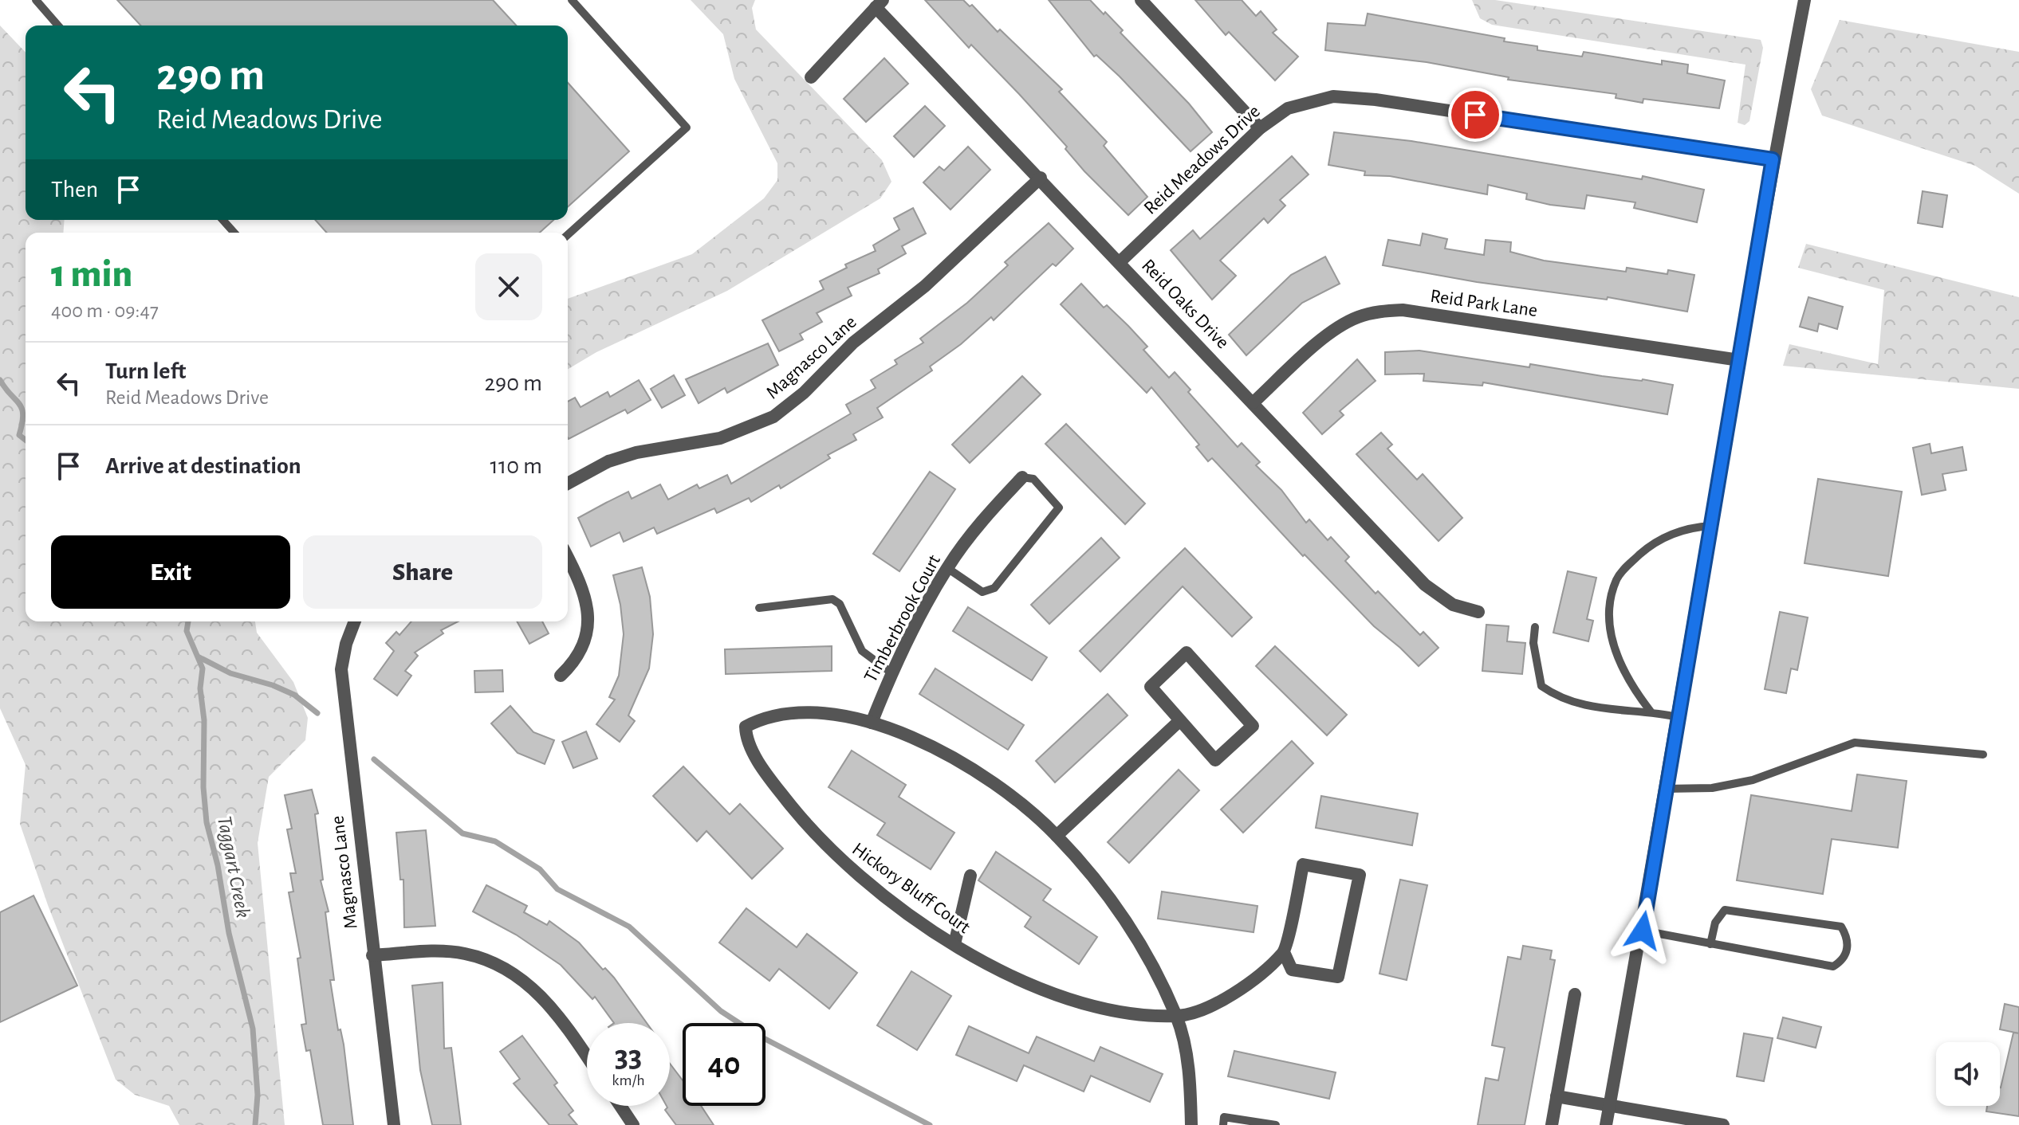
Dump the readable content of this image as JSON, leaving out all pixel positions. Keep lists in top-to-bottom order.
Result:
{
  "streets": {
    "street": [
      "Reid Meadows Drive",
      "Reid Park Lane",
      "Reid Oaks Drive",
      "Magnasco Lane",
      "Timberbrook Court",
      "Hickory Bluff Court"
    ]
  },
  "crossings": [
    ["Reid Meadows Drive", "Reid Oaks Drive"],
    ["Reid Park Lane", "Reid Oaks Drive"],
    ["Reid Oaks Drive", "Magnasco Lane"],
    ["Timberbrook Court", "Hickory Bluff Court"]
  ],
  "water": ["Taggart Creek"],
  "page": {
    "turn": ["290 m", "Reid Meadows Drive"],
    "then": "Then",
    "heading": ["1 min", "400 m · 09:47"],
    "list": [
      {
        "name": "Turn left",
        "note": "Reid Meadows Drive",
        "value": "290 m"
      },
      {
        "name": "Arrive at destination",
        "value": "110 m"
      }
    ],
    "buttons": ["Exit", "Share"],
    "speed": "33 km/h",
    "limit": "40"
  }
}
